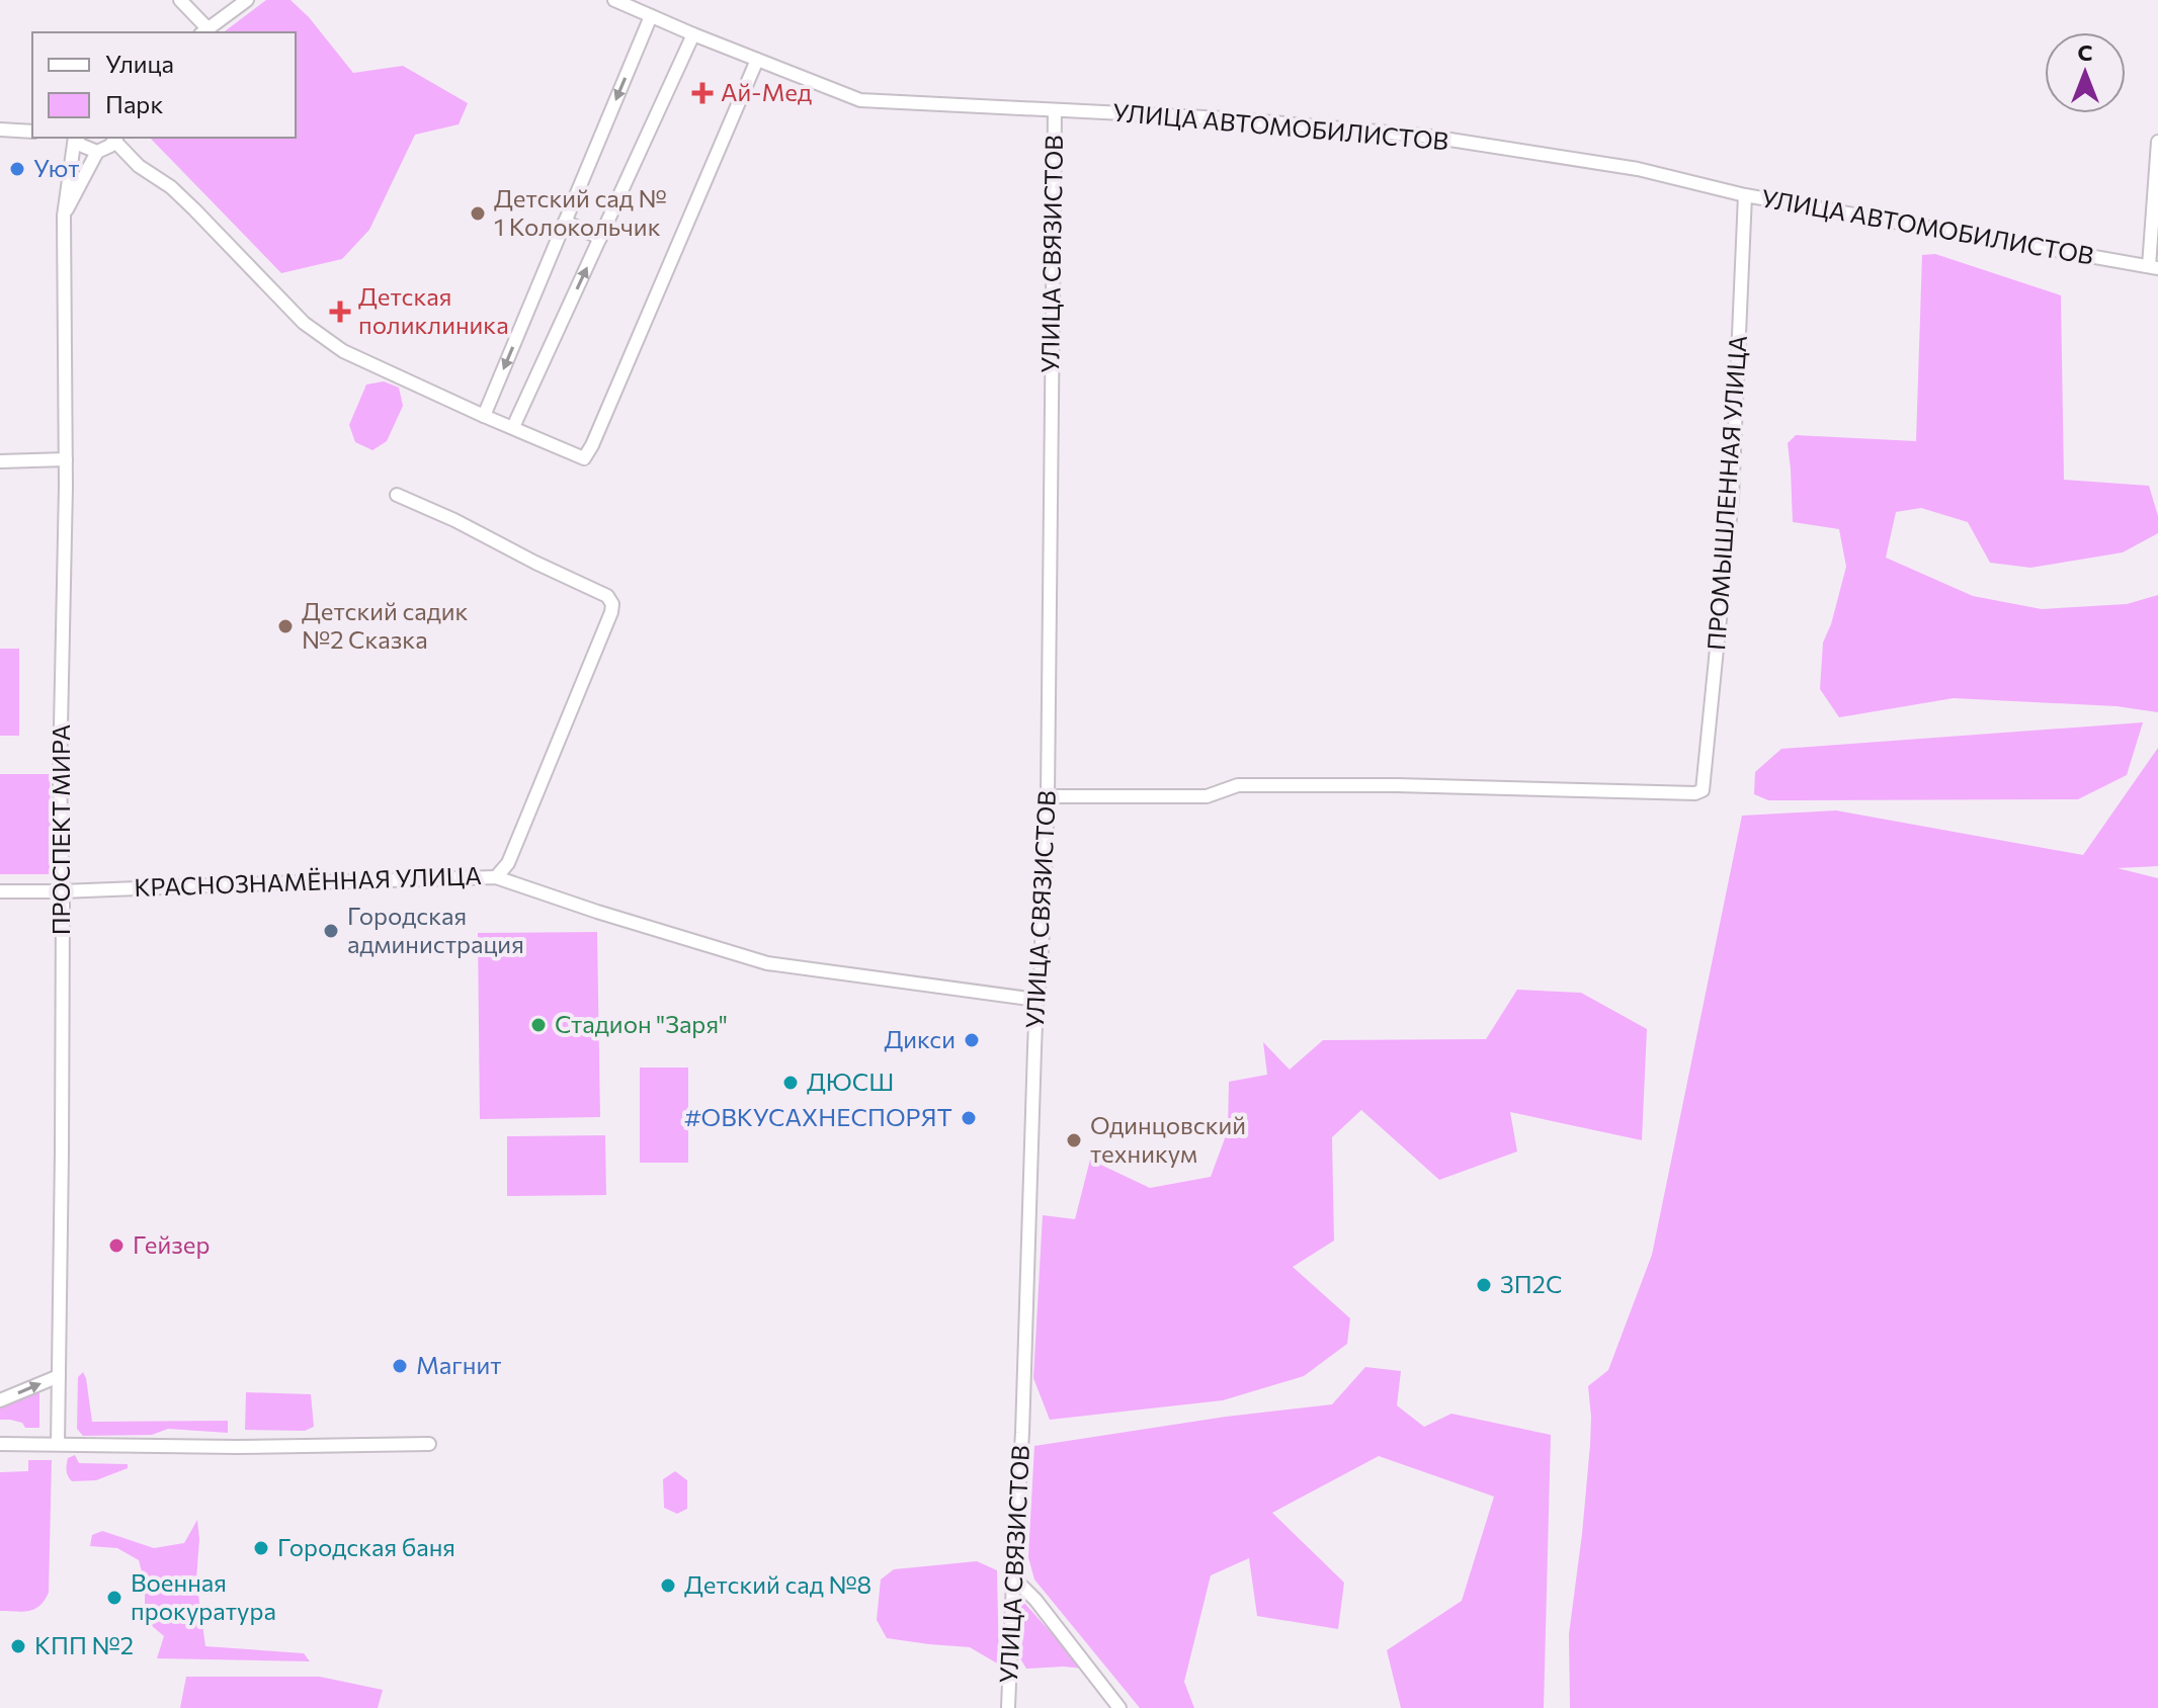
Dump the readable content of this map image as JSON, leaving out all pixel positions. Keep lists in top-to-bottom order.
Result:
{
  "streets": {
    "street": [
      "УЛИЦА АВТОМОБИЛИСТОВ",
      "УЛИЦА СВЯЗИСТОВ",
      "ПРОМЫШЛЕННАЯ УЛИЦА",
      "ПРОСПЕКТ МИРА",
      "КРАСНОЗНАМЁННАЯ УЛИЦА"
    ]
  },
  "crossings": [
    ["УЛИЦА АВТОМОБИЛИСТОВ", "УЛИЦА СВЯЗИСТОВ"],
    ["УЛИЦА АВТОМОБИЛИСТОВ", "ПРОМЫШЛЕННАЯ УЛИЦА"],
    ["УЛИЦА СВЯЗИСТОВ", "ПРОМЫШЛЕННАЯ УЛИЦА"],
    ["УЛИЦА СВЯЗИСТОВ", "КРАСНОЗНАМЁННАЯ УЛИЦА"],
    ["ПРОСПЕКТ МИРА", "КРАСНОЗНАМЁННАЯ УЛИЦА"]
  ],
  "places": {
    "health": ["Ай-Мед", "Детская поликлиника"],
    "other": [
      "Уют",
      "Детский сад № 1 Колокольчик",
      "Детский садик №2 Сказка",
      "Городская администрация",
      "Стадион \"Заря\"",
      "Дикси",
      "ДЮСШ",
      "#ОВКУСАХНЕСПОРЯТ",
      "Одинцовский техникум",
      "Гейзер",
      "3П2С",
      "Магнит",
      "Городская баня",
      "Детский сад №8",
      "Военная прокуратура",
      "КПП №2"
    ]
  },
  "legend": ["Улица", "Парк"],
  "north": "top"
}
